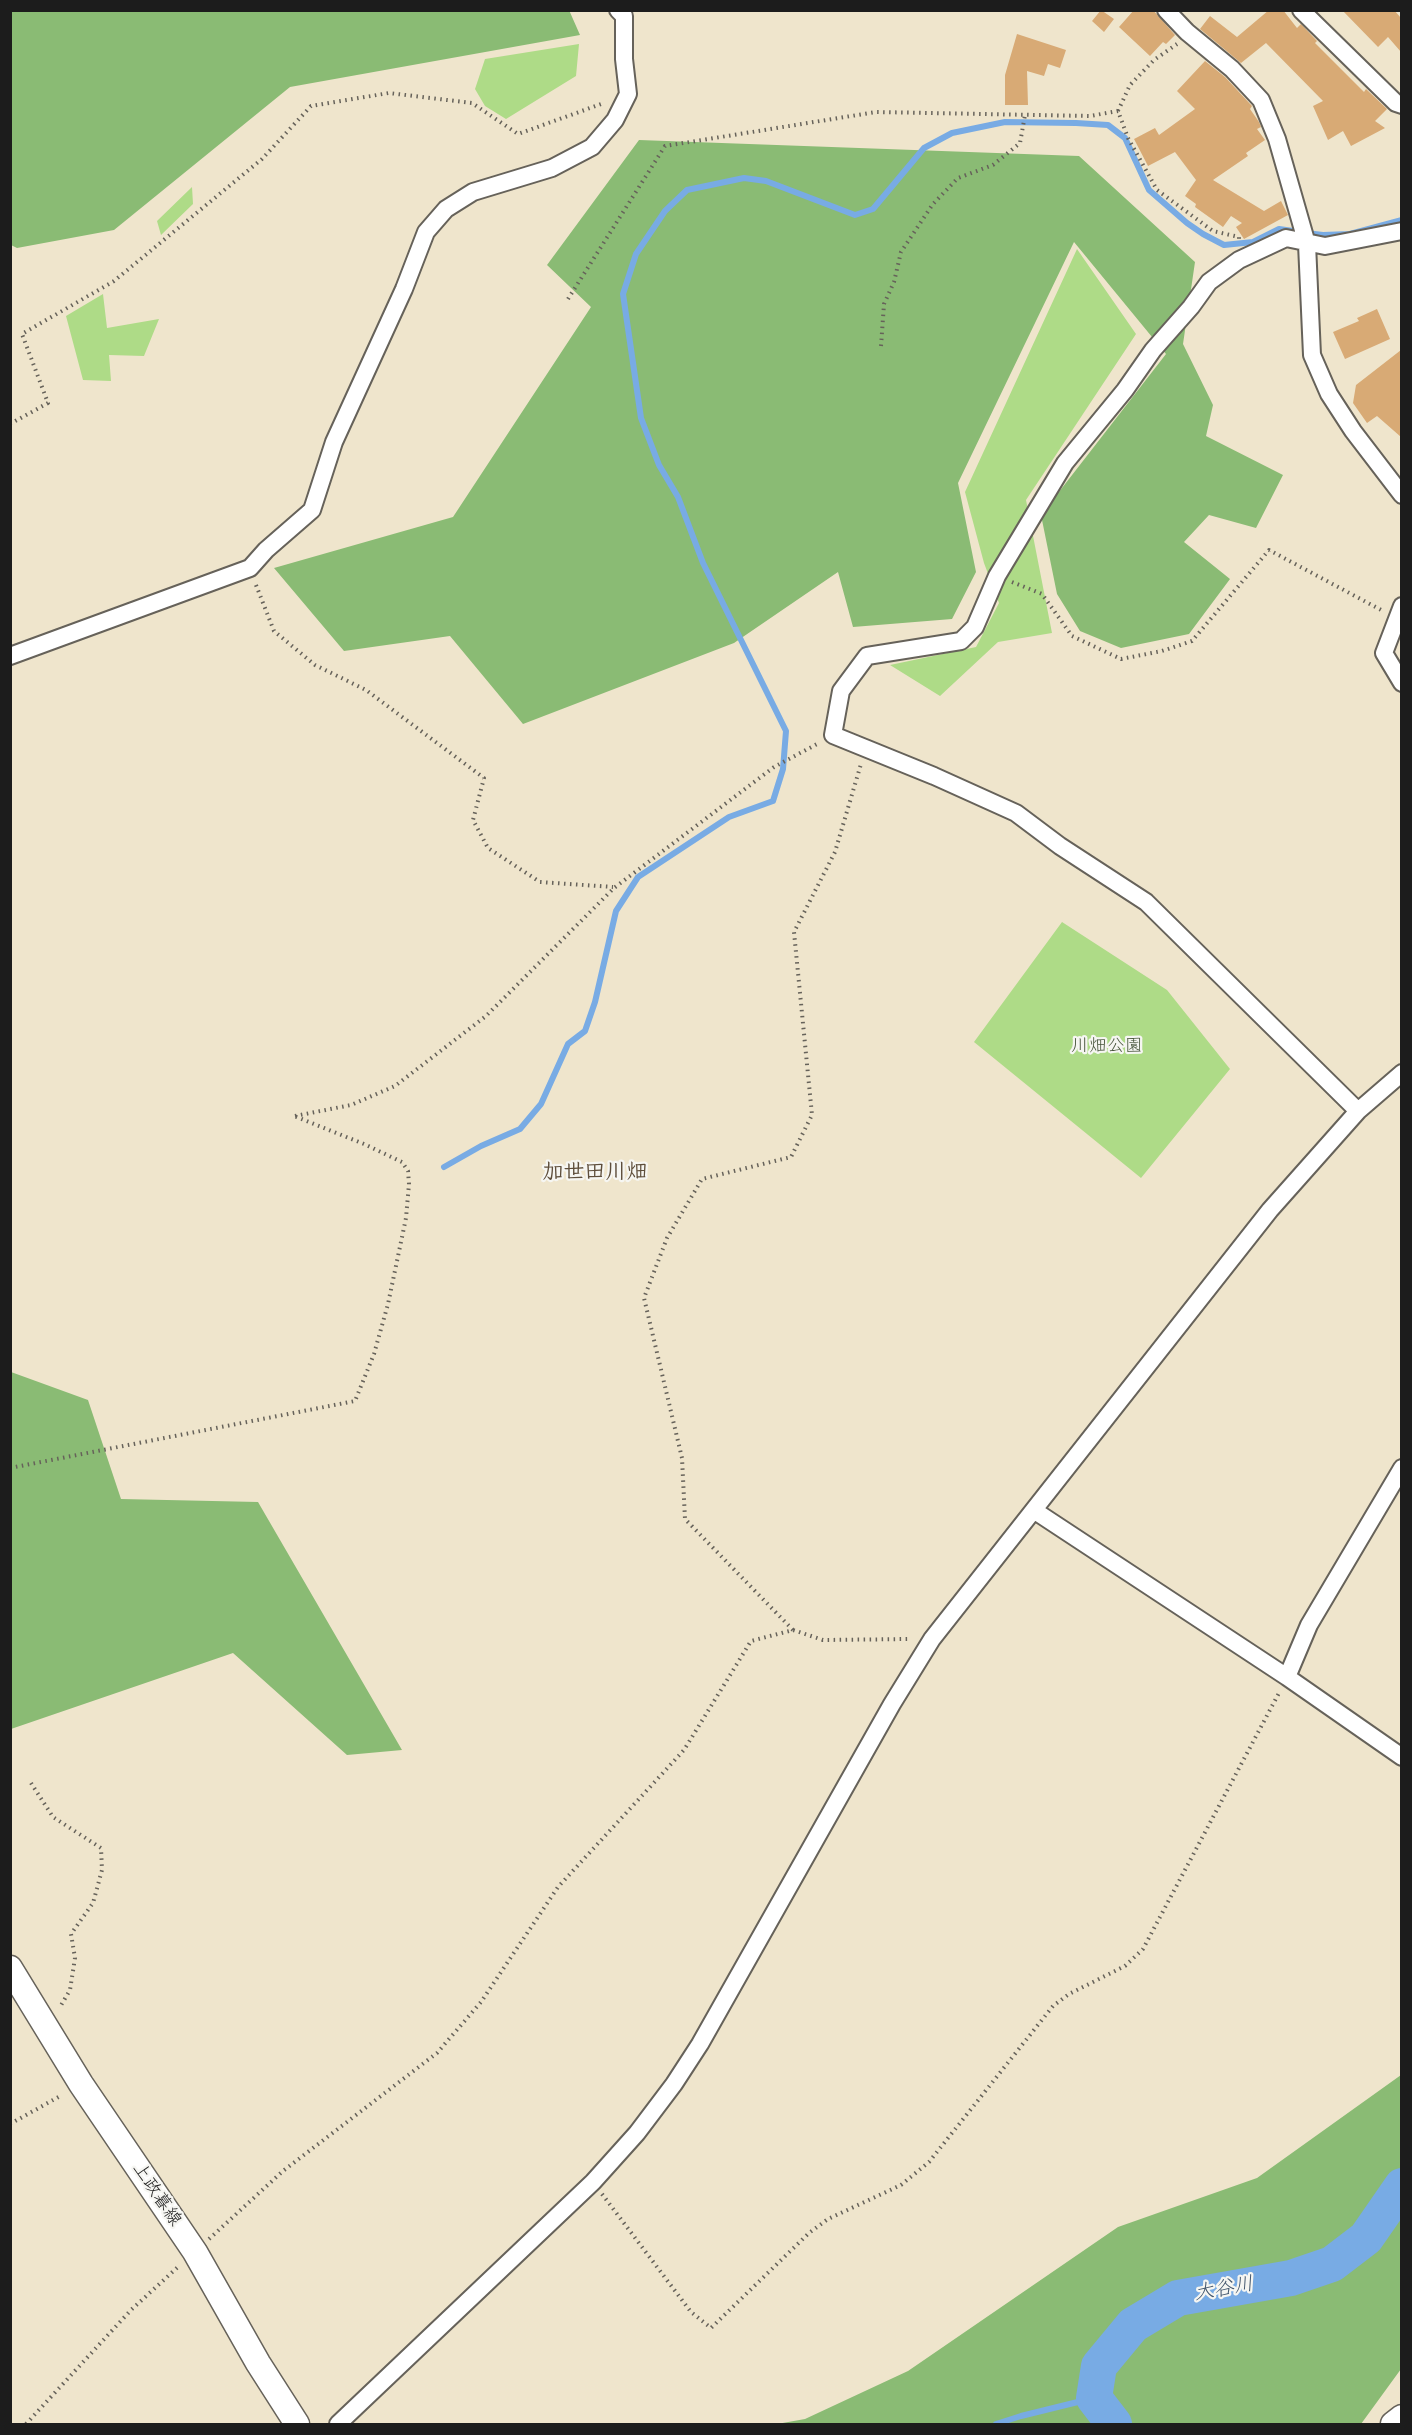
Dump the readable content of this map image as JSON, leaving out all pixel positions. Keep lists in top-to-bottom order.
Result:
{
  "streets": {
    "street": ["上政暮線"]
  },
  "districts": ["加世田川畑"],
  "water": ["大谷川"],
  "parks": ["川畑公園"]
}
